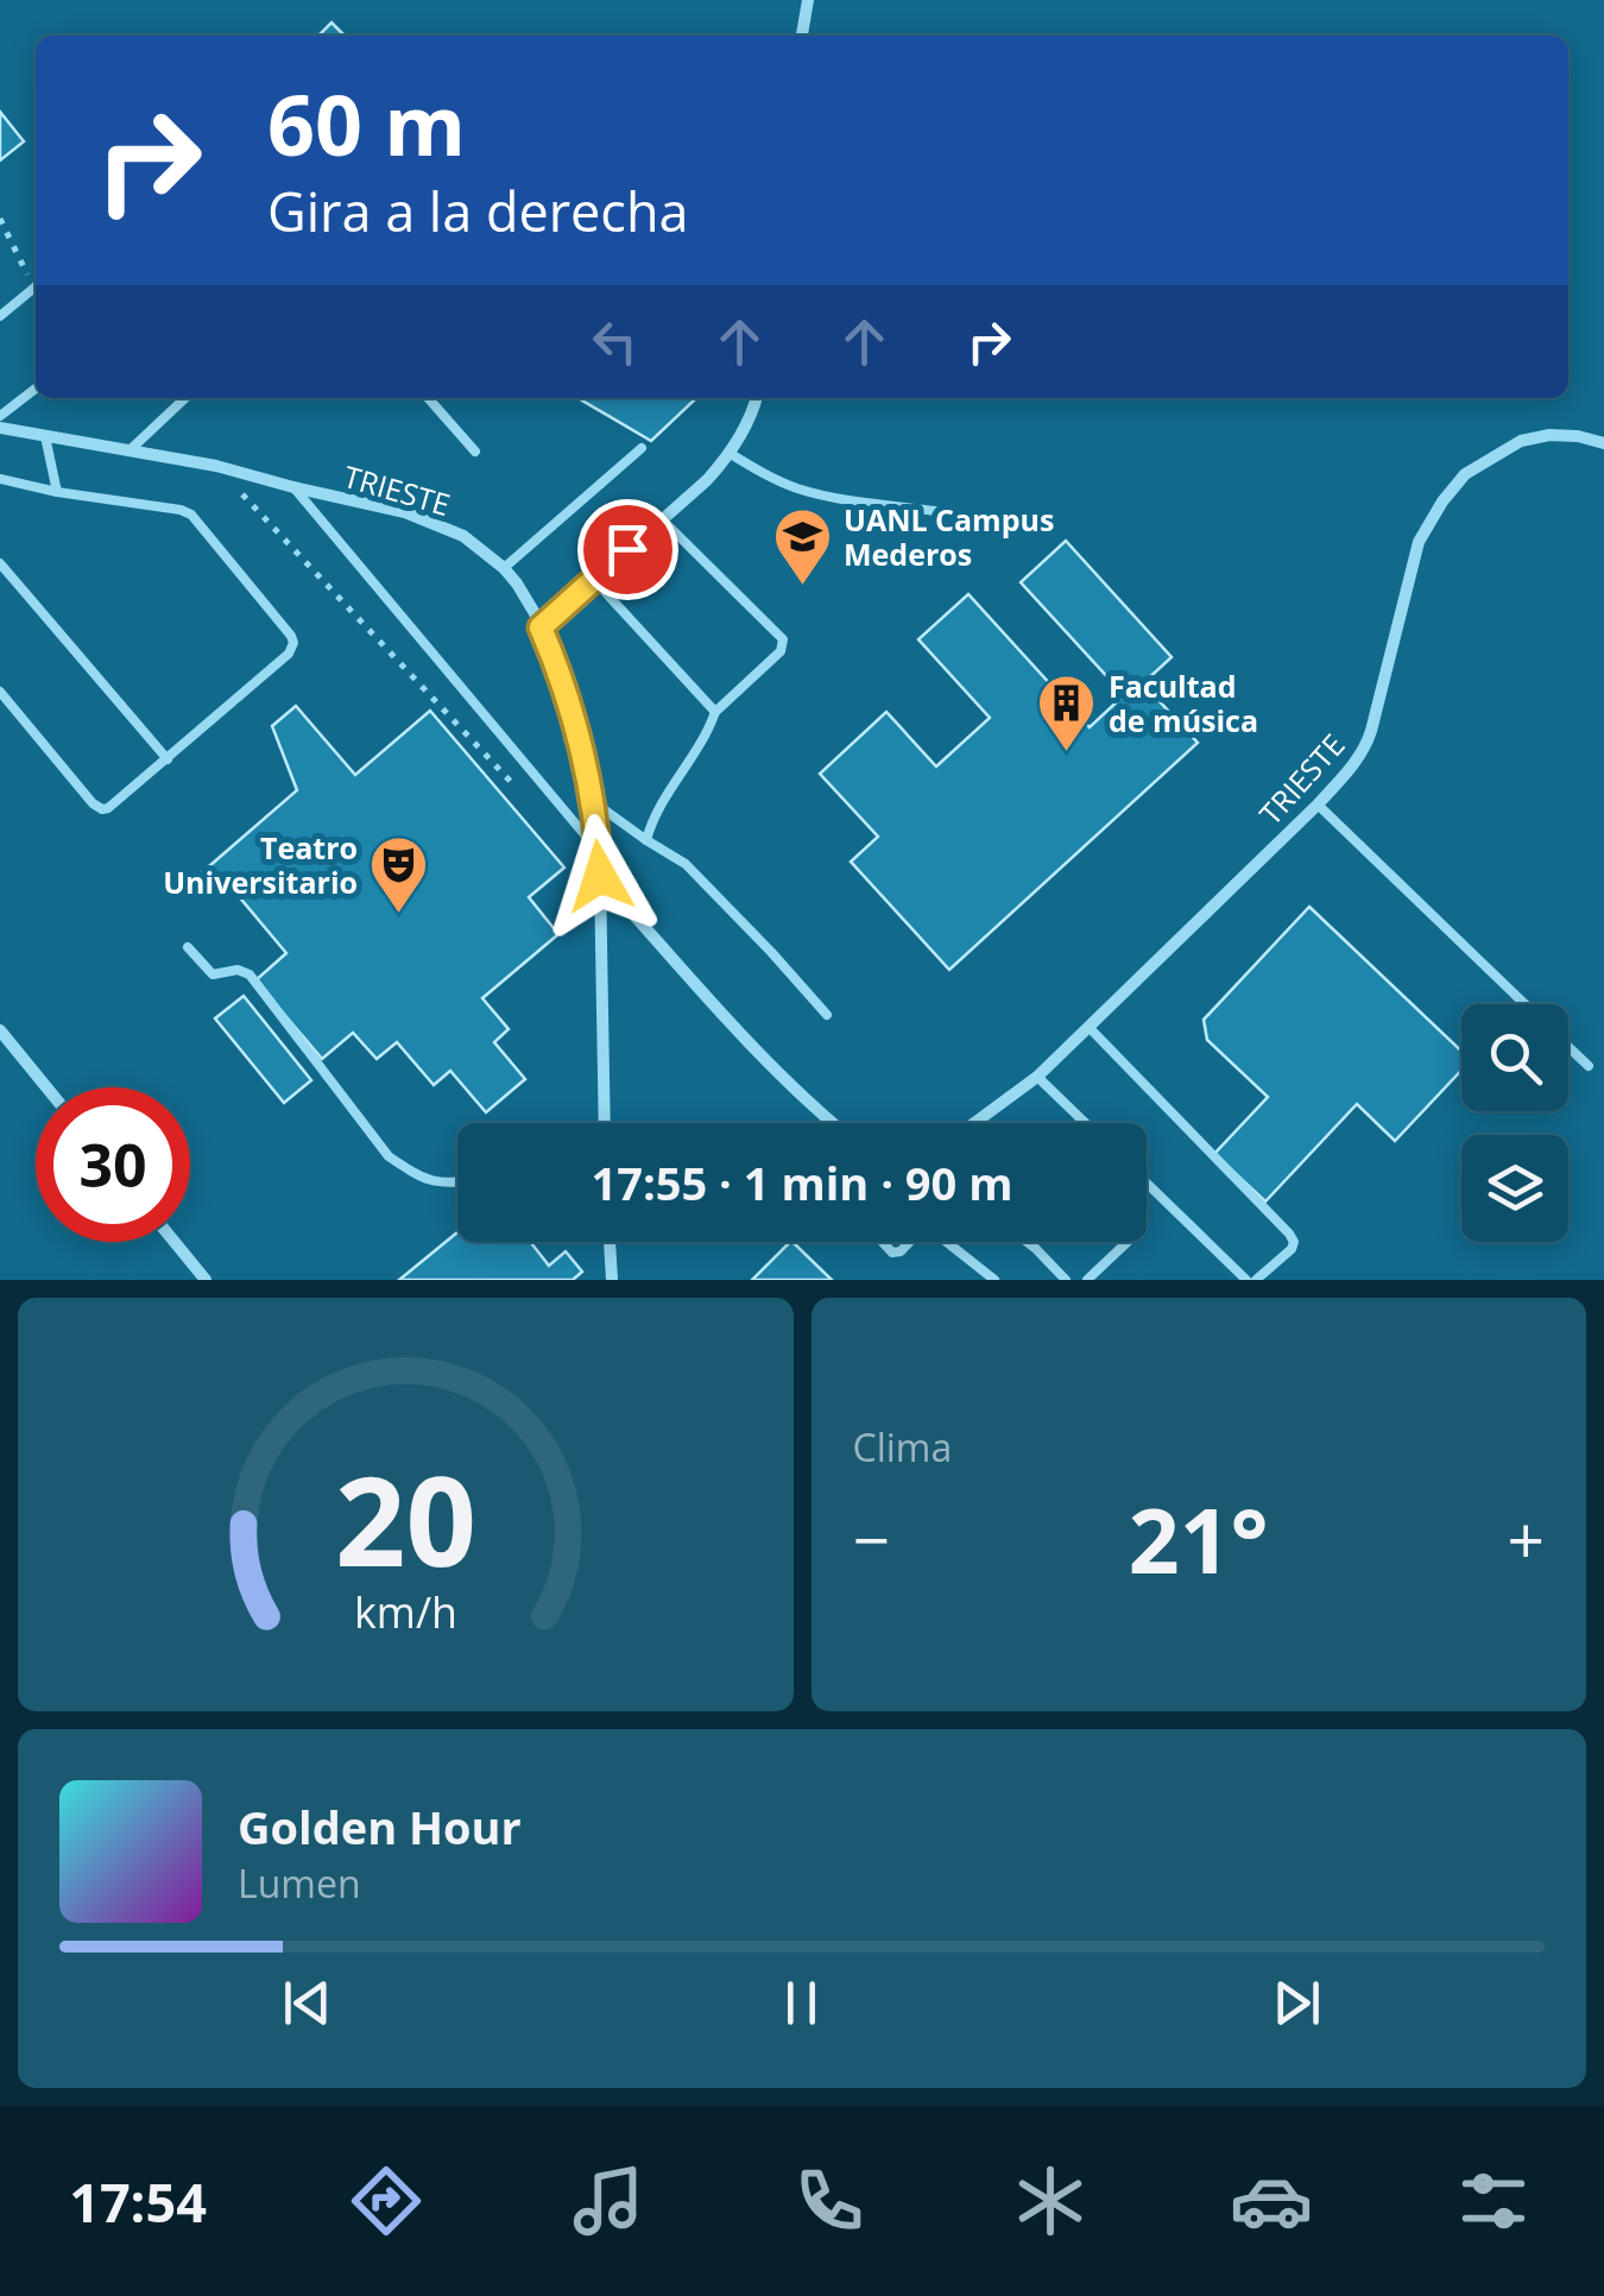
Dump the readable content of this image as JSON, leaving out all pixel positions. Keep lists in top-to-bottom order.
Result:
{
  "streets": {
    "street": ["TRIESTE"]
  },
  "places": {
    "school or university": ["UANL Campus Mederos"],
    "building": ["Facultad de música"],
    "theatre": ["Teatro Universitario"]
  },
  "page": {
    "turn": ["60 m", "Gira a la derecha"],
    "limit": "30",
    "trip": "17:55 · 1 min · 90 m",
    "tile": "Clima",
    "heat": ["−", "21°", "+"],
    "song": ["Golden Hour", "Lumen"],
    "tabs": "17:54",
    "gauge": ["20", "km/h"]
  }
}
